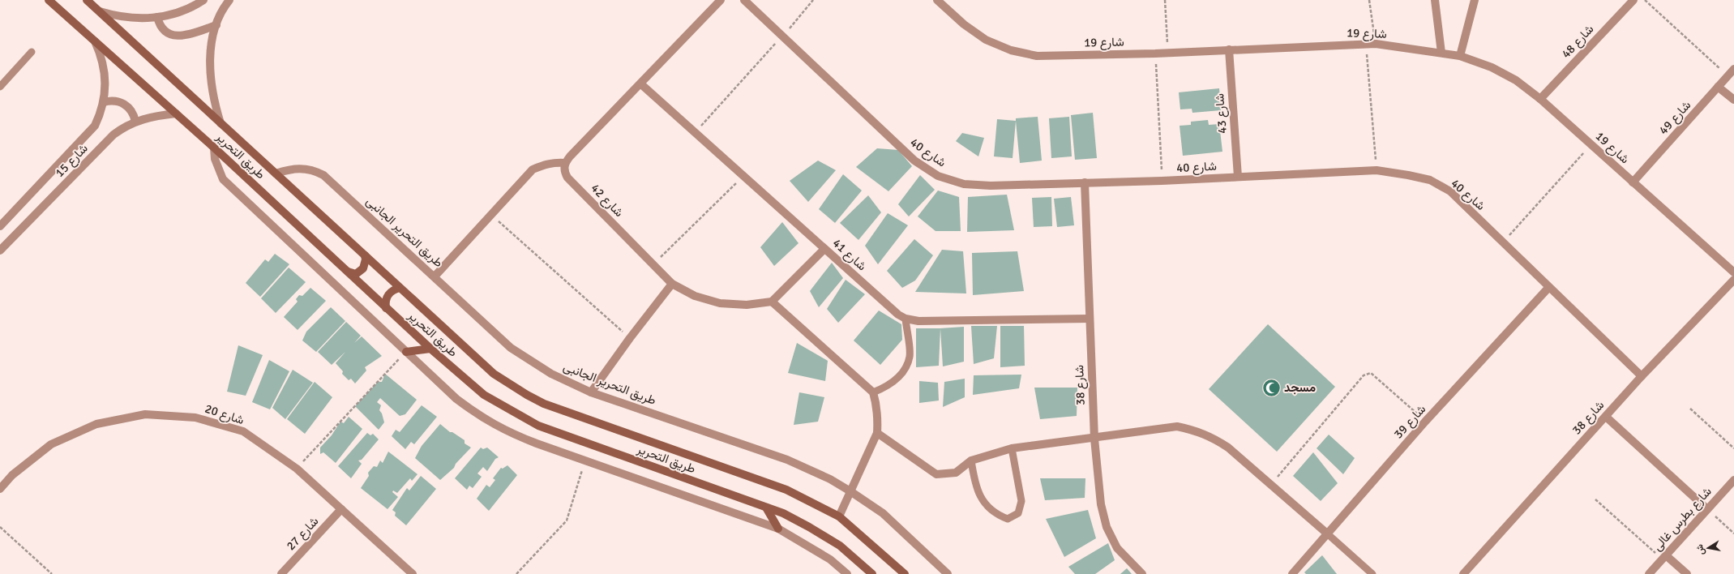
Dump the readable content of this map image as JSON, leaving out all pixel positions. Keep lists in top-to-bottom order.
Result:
{
  "streets": {
    "street": [
      "شارع 19",
      "شارع 48",
      "شارع 43",
      "شارع 49",
      "شارع 40",
      "طريق التحرير",
      "شارع 15",
      "شارع 42",
      "طريق التحرير الجانبى",
      "شارع 41",
      "شارع 38",
      "شارع 20",
      "شارع 39",
      "شارع بطرس غالى",
      "شارع 27"
    ]
  },
  "crossings": [
    ["شارع 19", "شارع 48"],
    ["شارع 19", "شارع 43"],
    ["شارع 19", "شارع 49"],
    ["شارع 43", "شارع 40"],
    ["شارع 40", "شارع 38"],
    ["شارع 40", "شارع 39"],
    ["طريق التحرير", "شارع 15"],
    ["طريق التحرير", "طريق التحرير الجانبى"],
    ["شارع 41", "شارع 38"],
    ["شارع 20", "شارع 27"]
  ],
  "places": {
    "mosque": ["مسجد"]
  },
  "north": "left"
}
